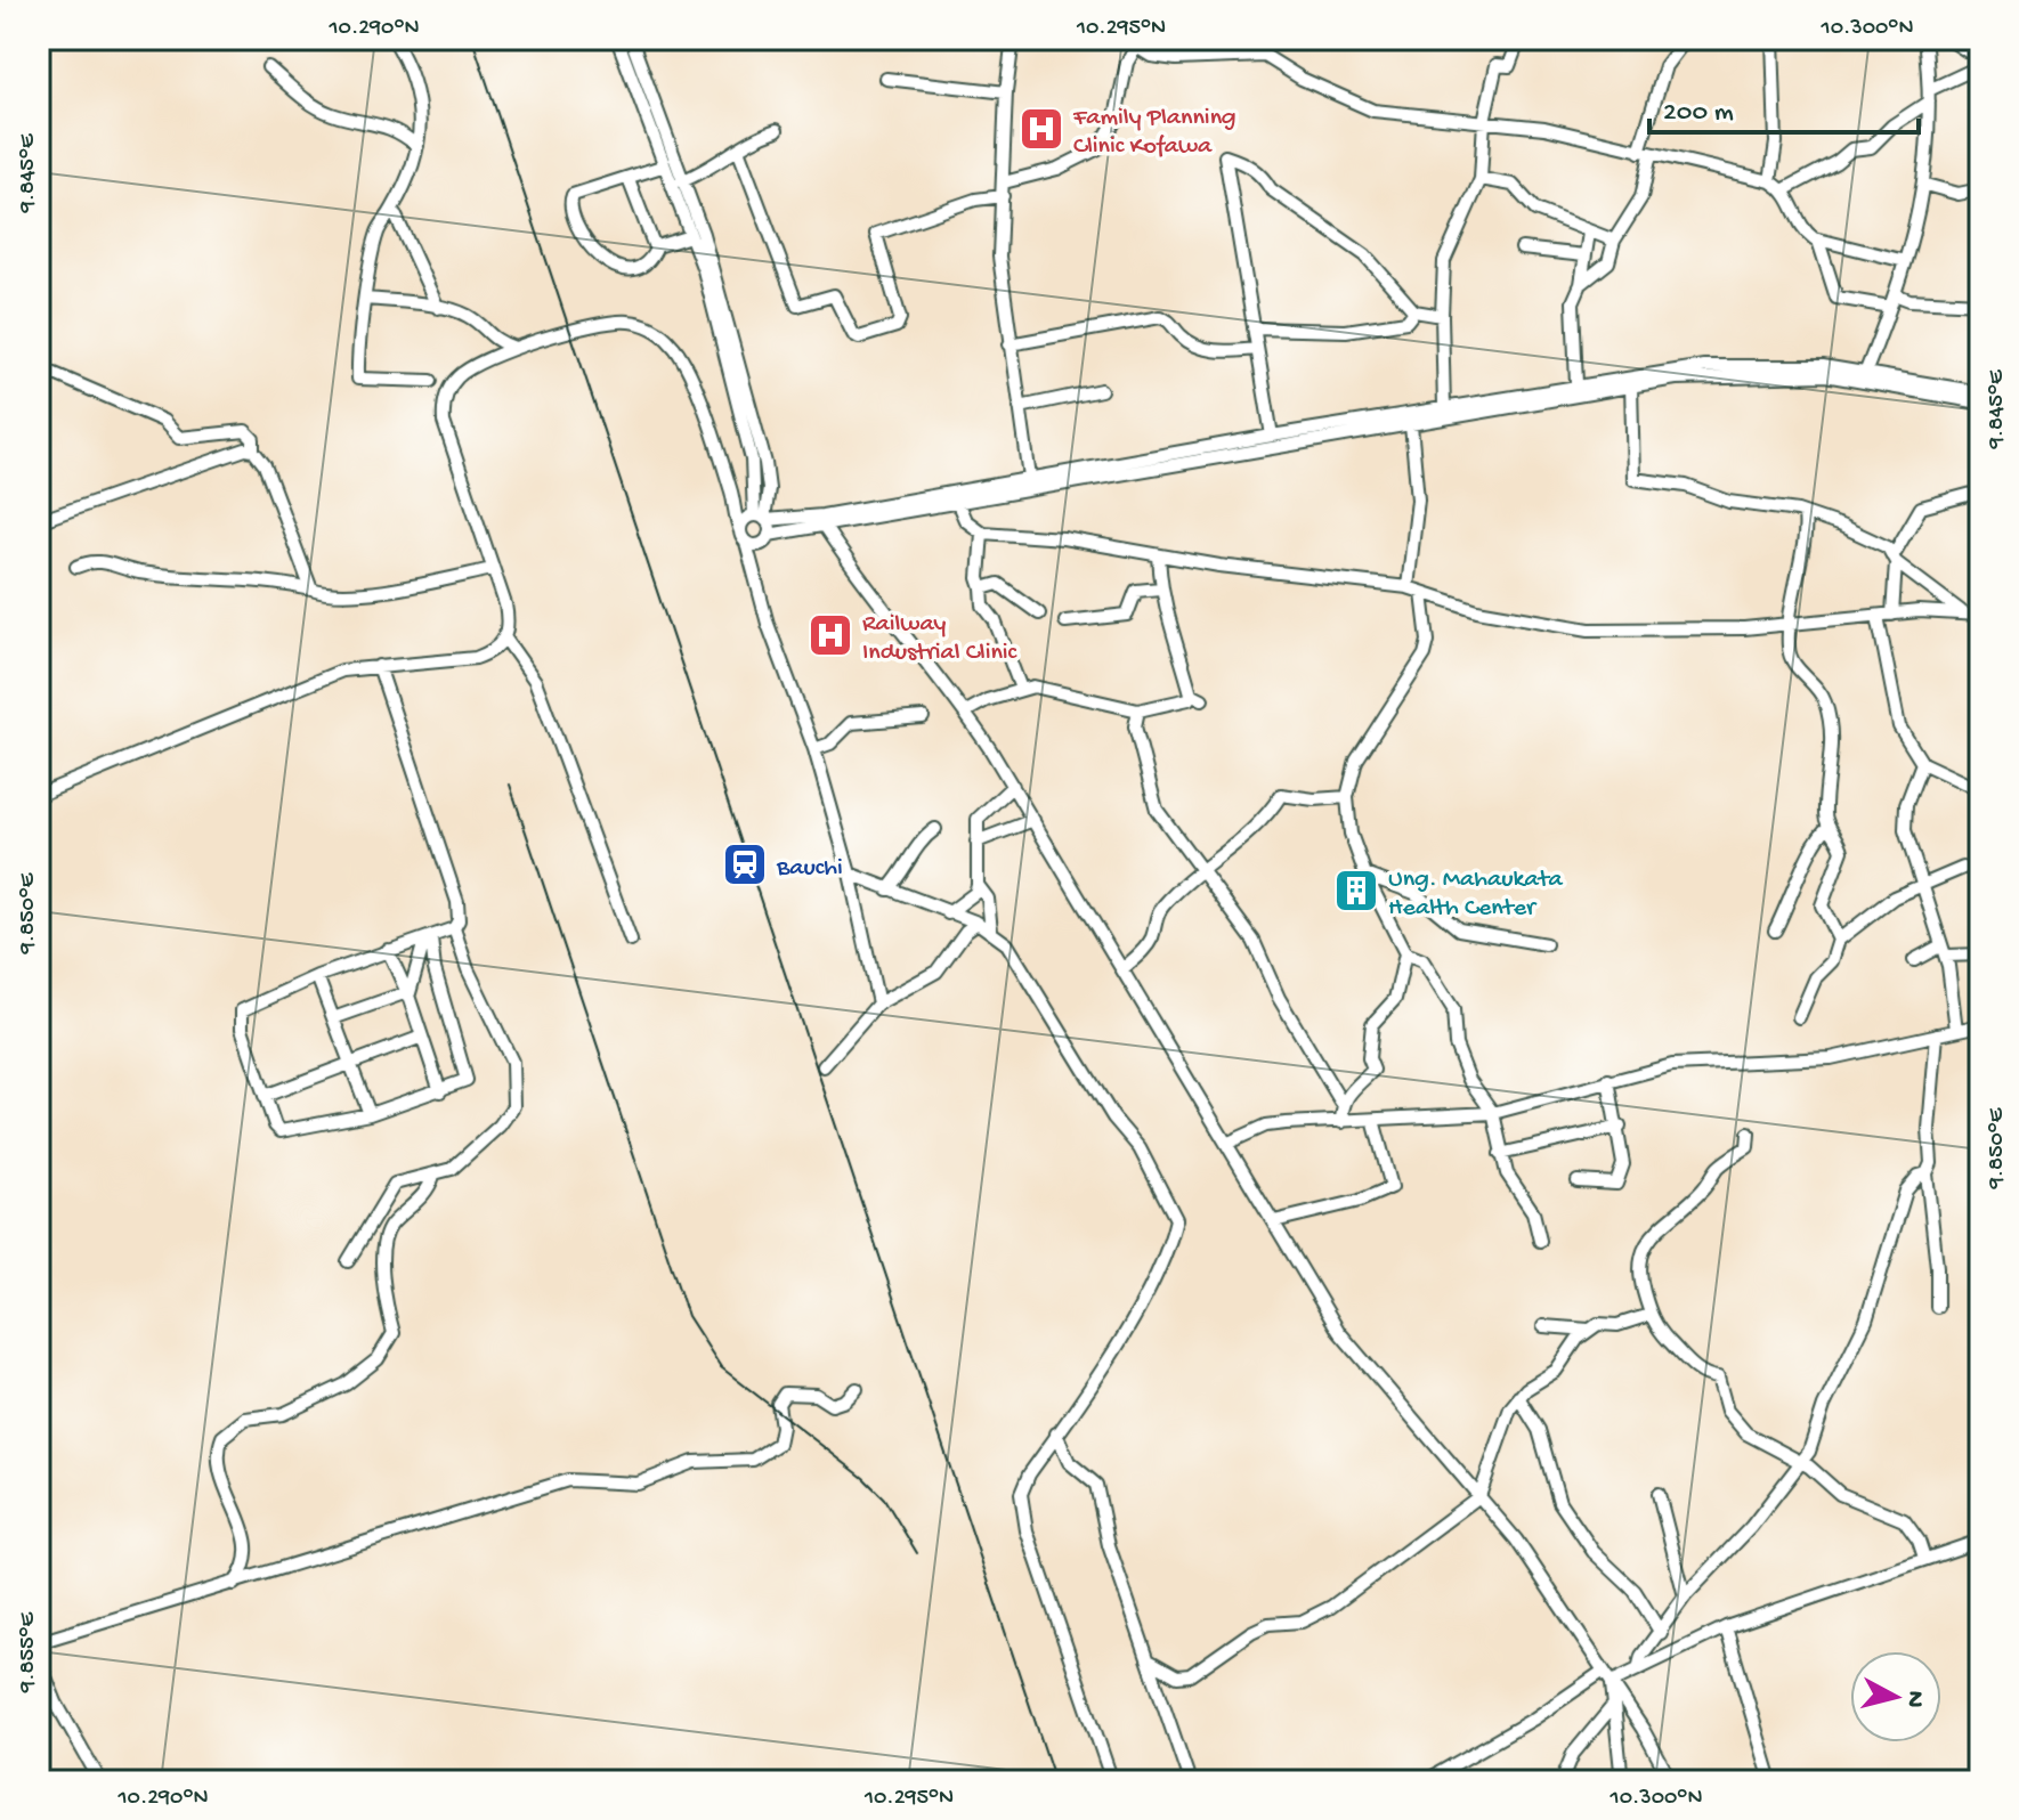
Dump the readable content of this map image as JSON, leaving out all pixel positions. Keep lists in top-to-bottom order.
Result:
{
  "places": {
    "hospital": ["Family Planning Clinic Kofawa", "Railway Industrial Clinic"],
    "station": ["Bauchi"],
    "building": ["Ung. Mahaukata Health Center"]
  },
  "scale_bar": "200 m",
  "north": "right",
  "coordinates": [
    "10.290°N",
    "10.295°N",
    "10.300°N",
    "9.845°E",
    "9.850°E",
    "9.855°E"
  ]
}
